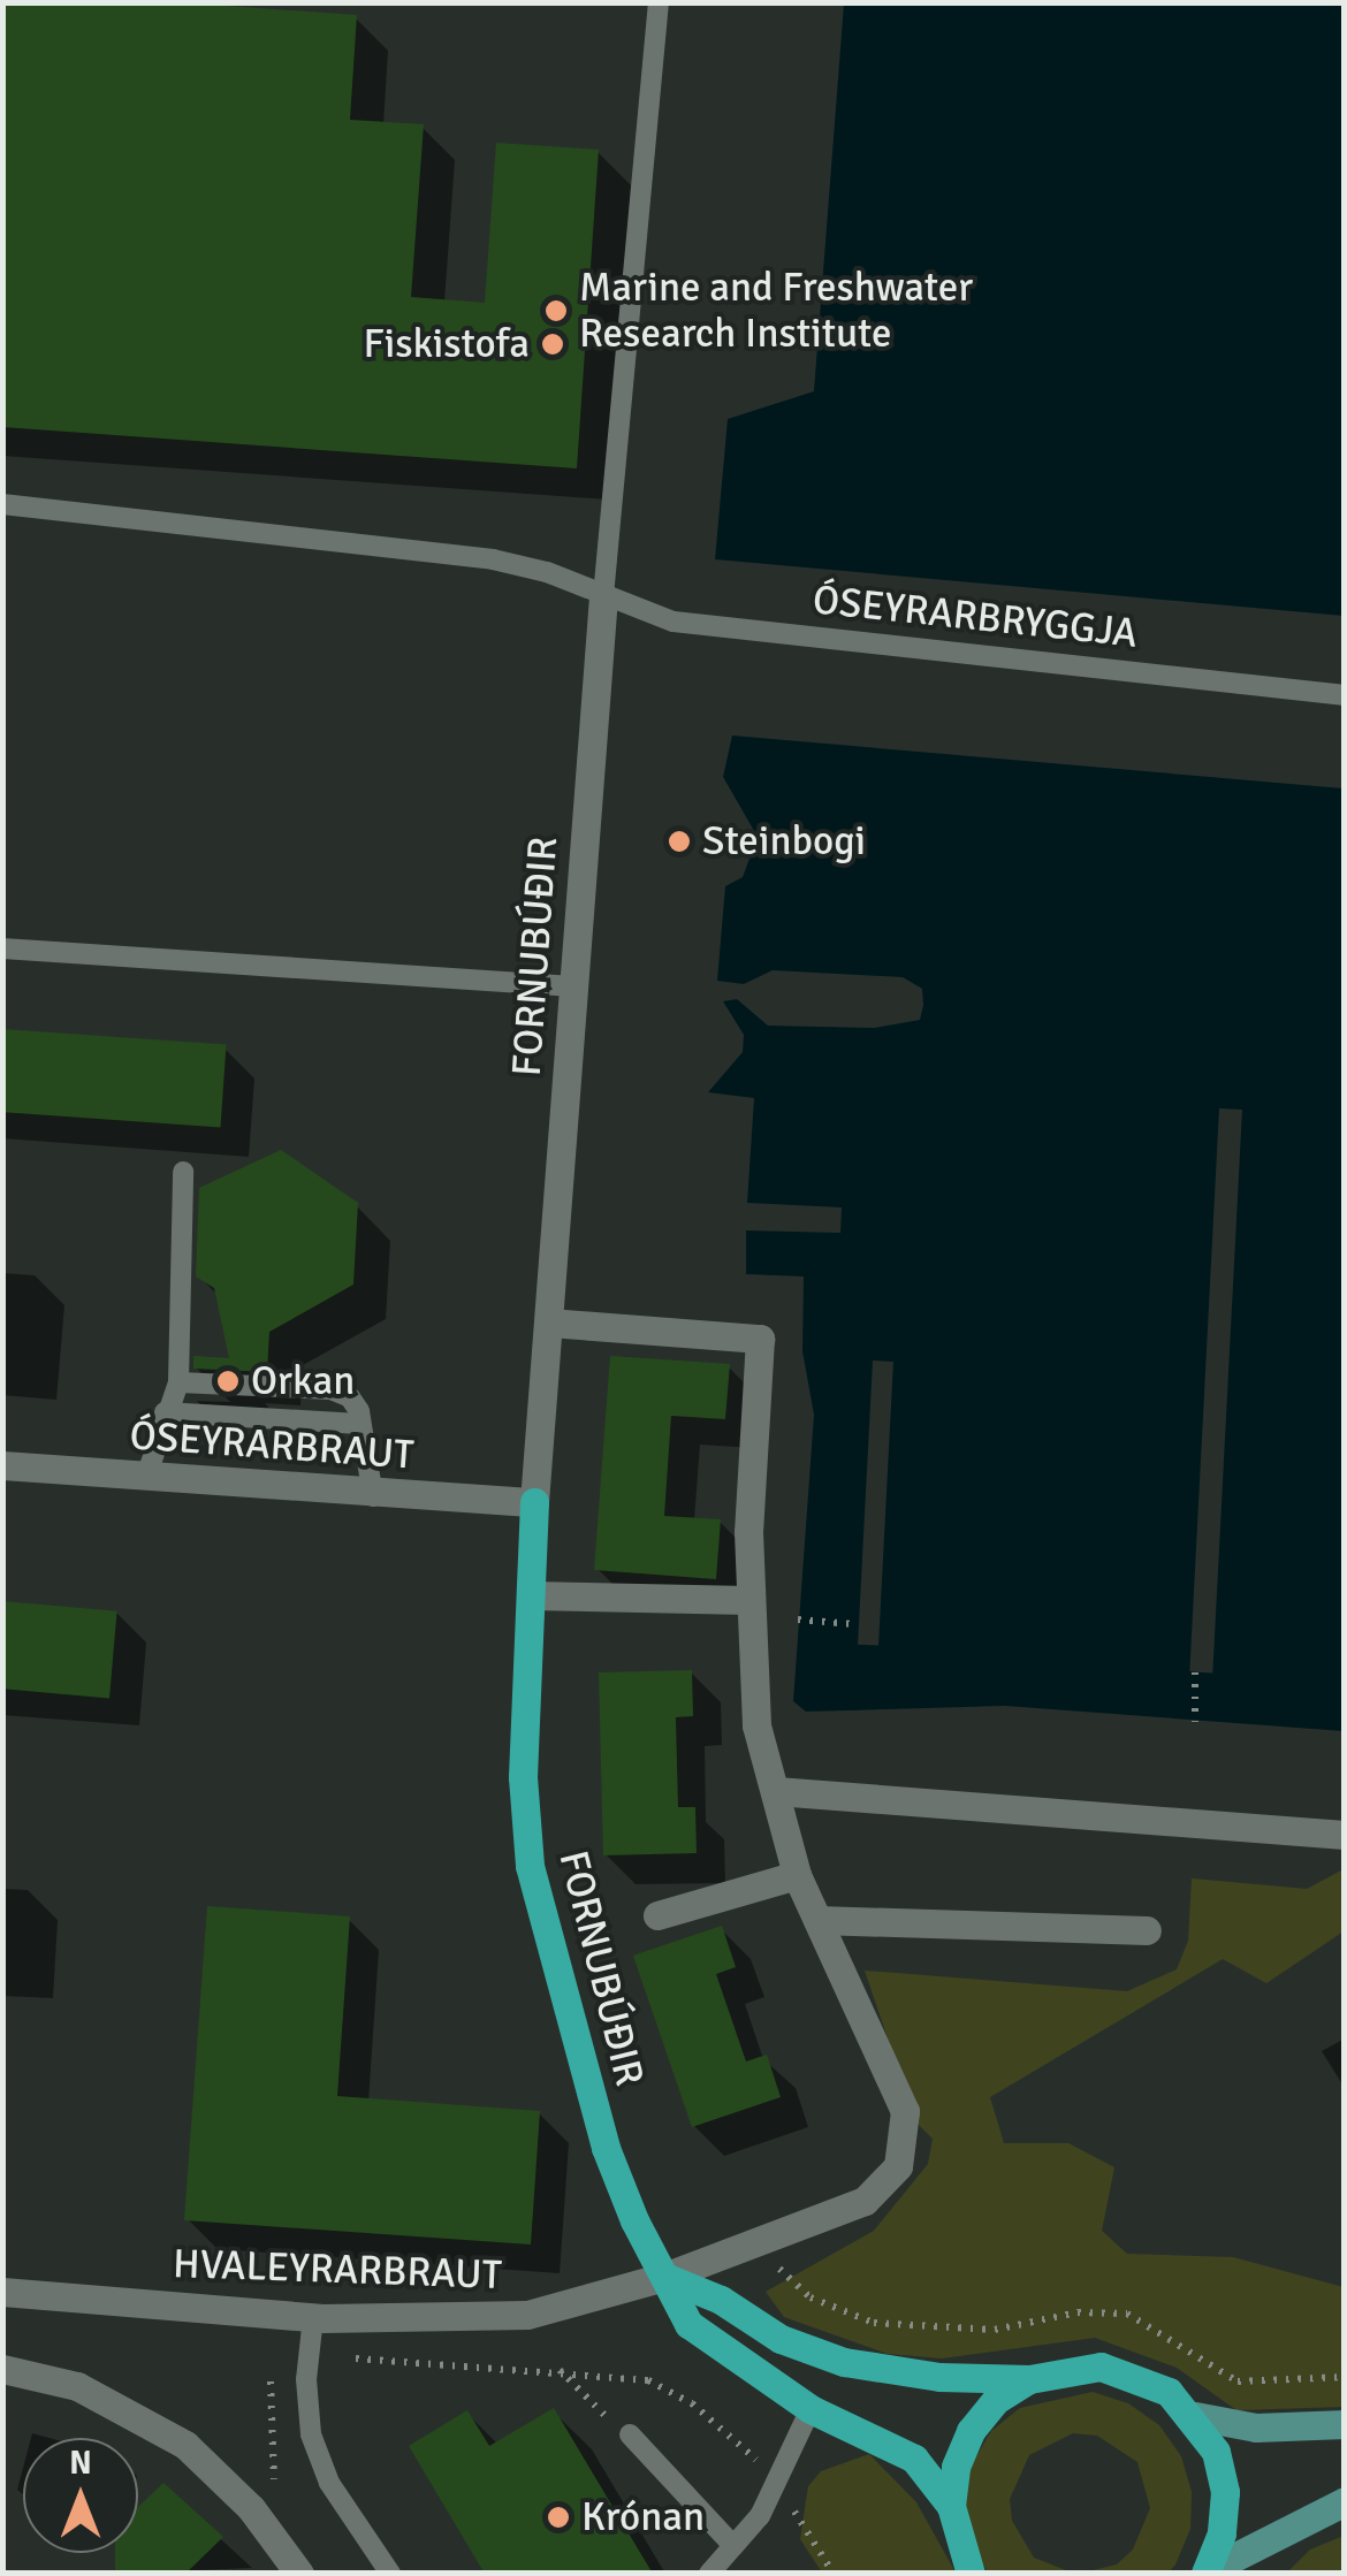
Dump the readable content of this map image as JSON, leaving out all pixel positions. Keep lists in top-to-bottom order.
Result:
{
  "streets": {
    "main road": ["FORNUBÚÐIR"],
    "street": ["ÓSEYRARBRAUT", "HVALEYRARBRAUT"],
    "lane": ["ÓSEYRARBRYGGJA"]
  },
  "crossings": [
    ["ÓSEYRARBRYGGJA", "FORNUBÚÐIR"],
    ["FORNUBÚÐIR", "ÓSEYRARBRAUT"],
    ["FORNUBÚÐIR", "HVALEYRARBRAUT"]
  ],
  "places": [
    "Marine and Freshwater Research Institute",
    "Fiskistofa",
    "Steinbogi",
    "Orkan",
    "Krónan"
  ],
  "north": "top"
}
